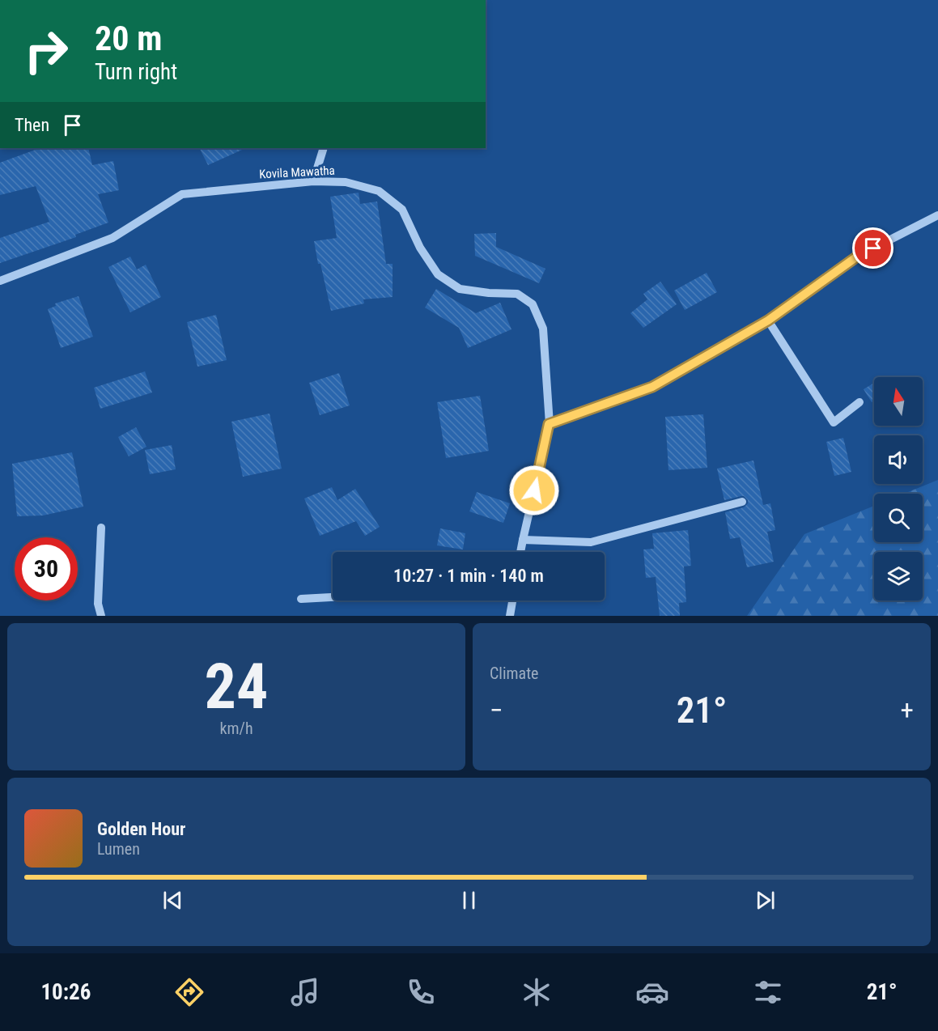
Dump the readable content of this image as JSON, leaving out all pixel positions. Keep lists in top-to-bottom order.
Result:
{
  "streets": {
    "street": ["Kovila Mawatha"]
  },
  "north": "top",
  "page": {
    "turn": ["20 m", "Turn right"],
    "then": "Then",
    "limit": "30",
    "trip": "10:27 · 1 min · 140 m",
    "tile": [
      ["24", "km/h"],
      "Climate"
    ],
    "heat": ["−", "21°", "+"],
    "song": ["Golden Hour", "Lumen"],
    "tabs": ["10:26", "21°"]
  }
}
